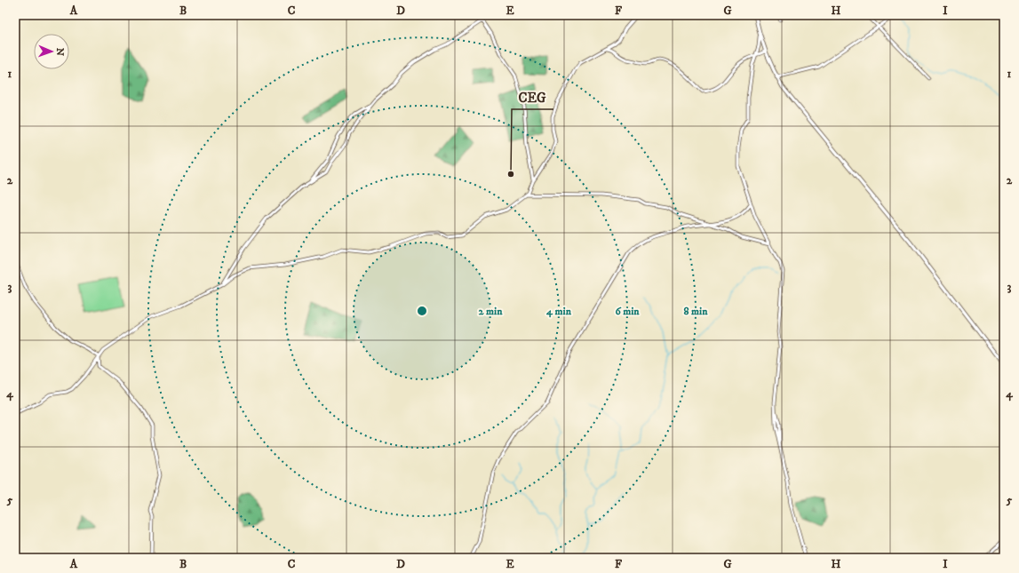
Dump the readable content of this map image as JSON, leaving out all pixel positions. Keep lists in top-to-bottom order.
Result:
{
  "places": ["CEG"],
  "north": "right",
  "grid": {
    "columns": [
      "A",
      "B",
      "C",
      "D",
      "E",
      "F",
      "G",
      "H",
      "I"
    ],
    "rows": [
      "1",
      "2",
      "3",
      "4",
      "5"
    ]
  },
  "rings": [
    "2 min",
    "4 min",
    "6 min",
    "8 min"
  ]
}
